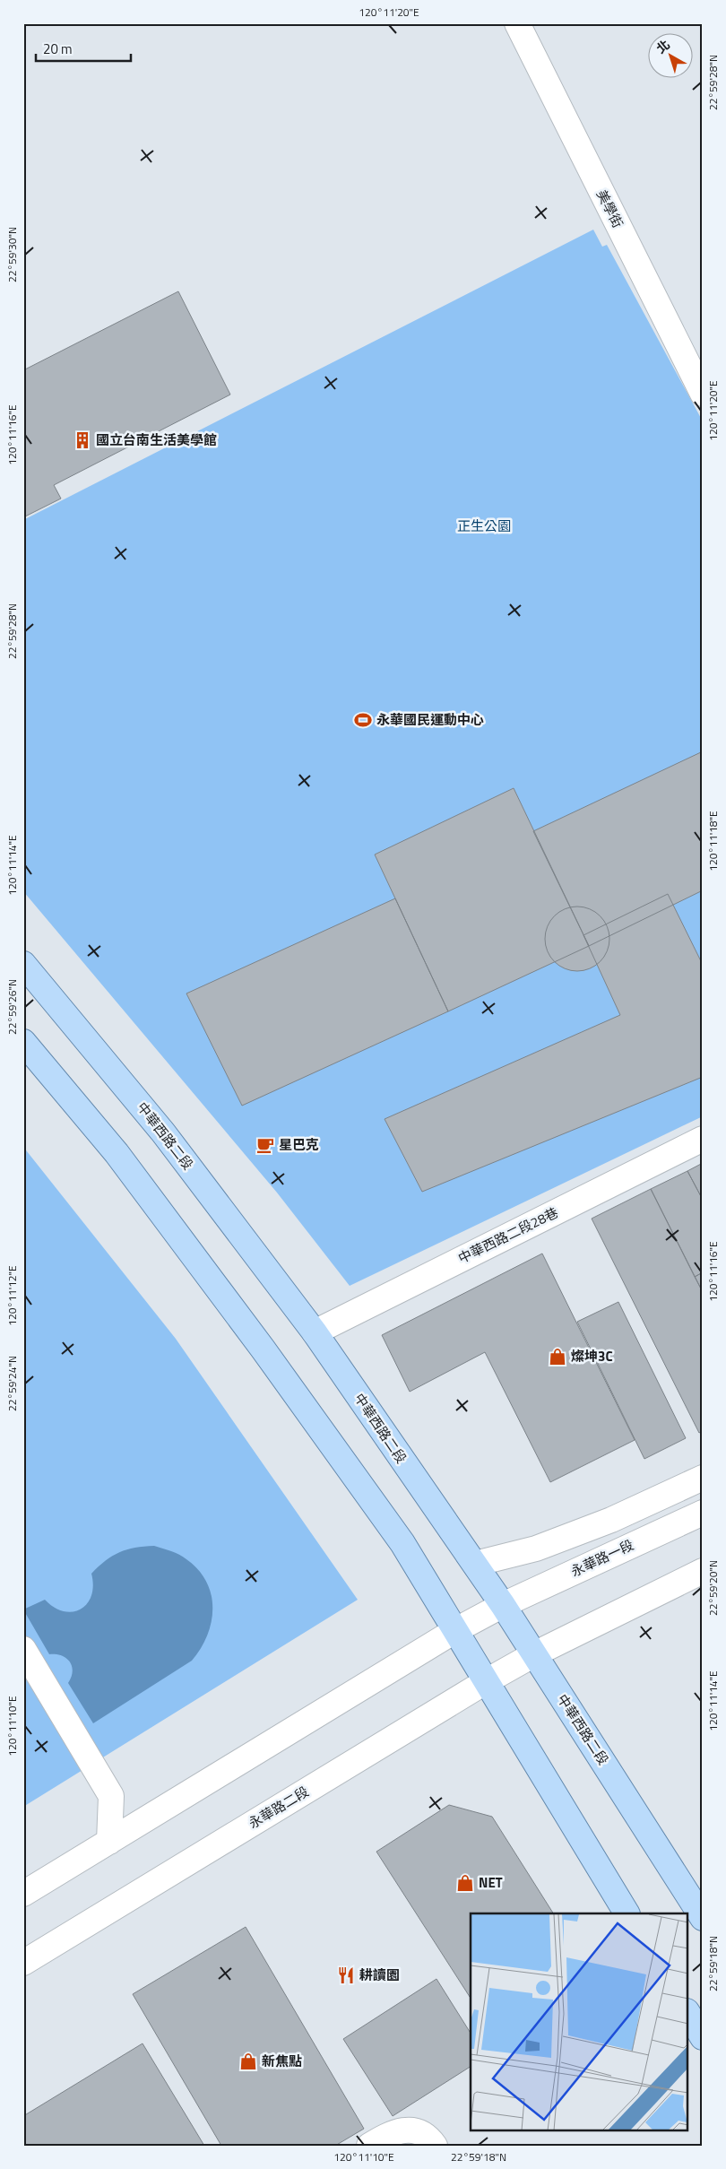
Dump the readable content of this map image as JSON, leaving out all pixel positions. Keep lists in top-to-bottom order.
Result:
{
  "streets": {
    "main road": ["中華西路二段"],
    "street": [
      "美學街",
      "中華西路二段28巷",
      "永華路一段",
      "永華路二段"
    ]
  },
  "crossings": [
    ["中華西路二段", "中華西路二段28巷"],
    ["中華西路二段", "永華路一段"],
    ["中華西路二段", "永華路二段"]
  ],
  "parks": ["正生公園"],
  "places": {
    "building": ["國立台南生活美學館"],
    "sports": ["永華國民運動中心"],
    "cafe": ["星巴克"],
    "shop": ["燦坤3C", "NET", "新焦點"],
    "restaurant": ["耕讀園"]
  },
  "scale_bar": "20 m",
  "north": "top left",
  "coordinates": [
    "120°11'20\"E",
    "22°59'28\"N",
    "22°59'30\"N",
    "120°11'16\"E",
    "120°11'18\"E",
    "120°11'14\"E",
    "22°59'26\"N",
    "120°11'12\"E",
    "22°59'24\"N",
    "22°59'20\"N",
    "120°11'10\"E",
    "22°59'18\"N"
  ]
}
